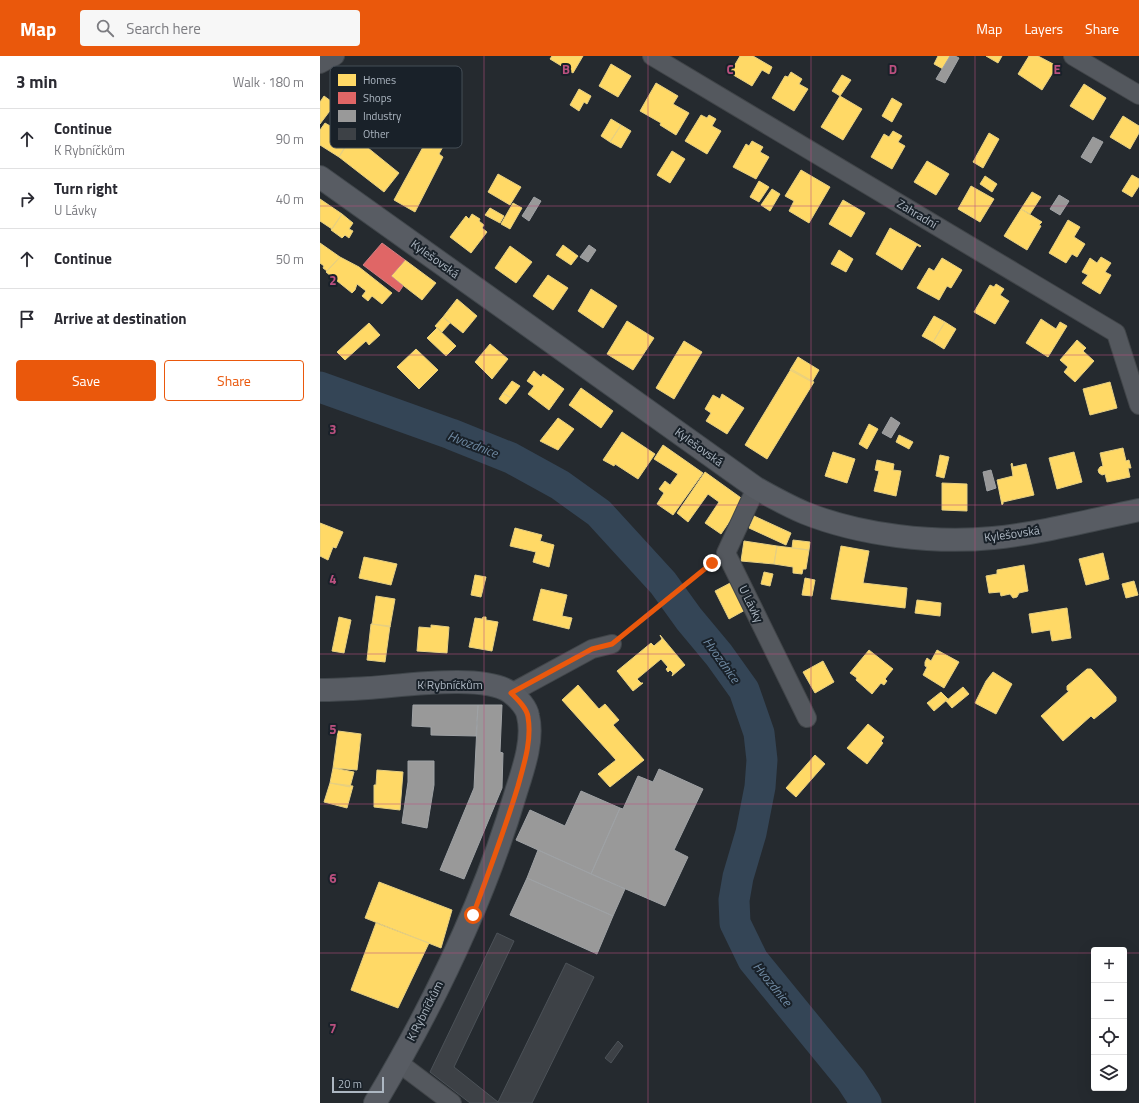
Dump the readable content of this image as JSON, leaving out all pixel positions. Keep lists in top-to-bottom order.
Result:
{
  "streets": {
    "main road": ["Kylešovská", "K Rybníčkům"],
    "street": ["Zahradní", "U Lávky"]
  },
  "crossings": [
    ["Kylešovská", "U Lávky"]
  ],
  "water": ["Hvozdnice"],
  "legend": [
    "Homes",
    "Shops",
    "Industry",
    "Other"
  ],
  "scale_bar": "20 m",
  "page": {
    "header": "Map",
    "search": "Search here",
    "nav": ["Map", "Layers", "Share"],
    "heading": ["3 min", "Walk · 180 m"],
    "list": [
      ["Continue", "K Rybníčkům", "90 m"],
      ["Turn right", "U Lávky", "40 m"],
      ["Continue", "50 m"],
      "Arrive at destination"
    ],
    "buttons": ["Save", "Share"],
    "map_buttons": ["+", "−"],
    "scale": "20 m"
  },
  "grid": {
    "columns": [
      "B",
      "C",
      "D",
      "E"
    ],
    "rows": [
      "2",
      "3",
      "4",
      "5",
      "6",
      "7"
    ]
  }
}
